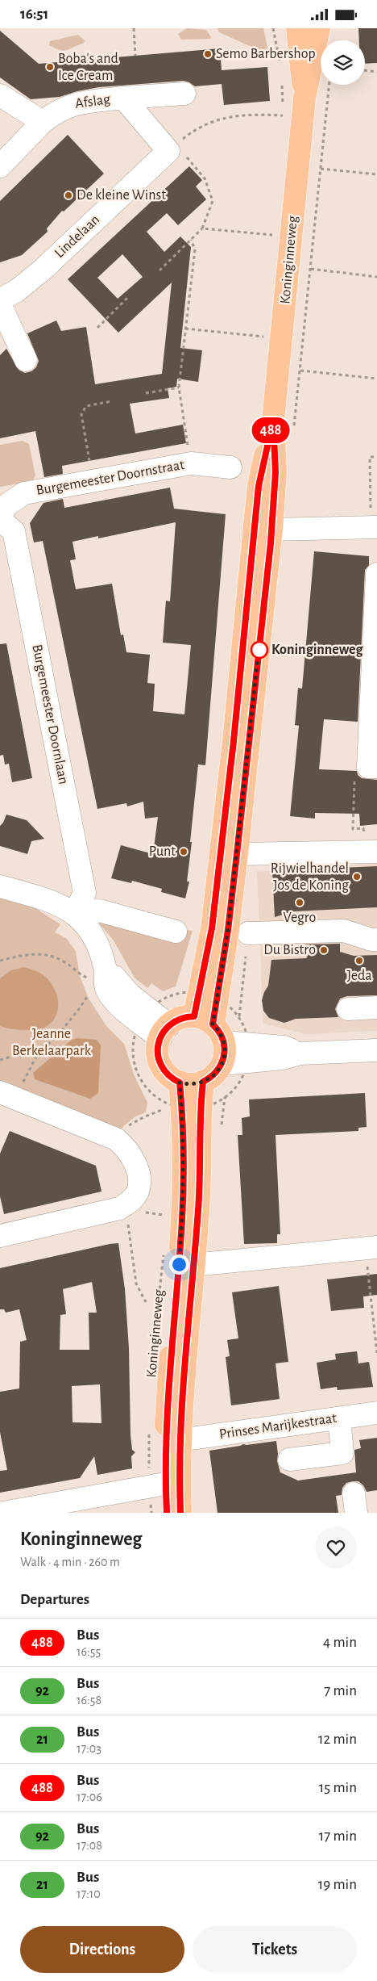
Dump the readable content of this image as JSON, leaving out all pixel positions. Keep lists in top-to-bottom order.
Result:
{
  "streets": {
    "main road": ["Koninginneweg"],
    "street": [
      "Afslag",
      "Lindelaan",
      "Burgemeester Doornstraat",
      "Burgemeester Doornlaan",
      "Prinses Marijkestraat"
    ]
  },
  "crossings": [
    ["Afslag", "Lindelaan"]
  ],
  "parks": ["Jeanne Berkelaarpark"],
  "places": [
    "Semo Barbershop",
    "Boba's and Ice Cream",
    "De kleine Winst",
    "Koninginneweg",
    "Punt",
    "Rijwielhandel Jos de Koning",
    "Vegro",
    "Du Bistro",
    "Jeda"
  ],
  "lines": ["bus line 488"],
  "page": {
    "status": "16:51",
    "on_map": "488",
    "heading": [
      ["Koninginneweg", "Walk · 4 min · 260 m"],
      "Departures"
    ],
    "list": [
      {
        "mark": "488",
        "name": "Bus",
        "note": "16:55",
        "value": "4 min"
      },
      {
        "mark": "92",
        "name": "Bus",
        "note": "16:58",
        "value": "7 min"
      },
      {
        "mark": "21",
        "name": "Bus",
        "note": "17:03",
        "value": "12 min"
      },
      {
        "mark": "488",
        "name": "Bus",
        "note": "17:06",
        "value": "15 min"
      },
      {
        "mark": "92",
        "name": "Bus",
        "note": "17:08",
        "value": "17 min"
      },
      {
        "mark": "21",
        "name": "Bus",
        "note": "17:10",
        "value": "19 min"
      }
    ],
    "buttons": ["Directions", "Tickets"]
  }
}
